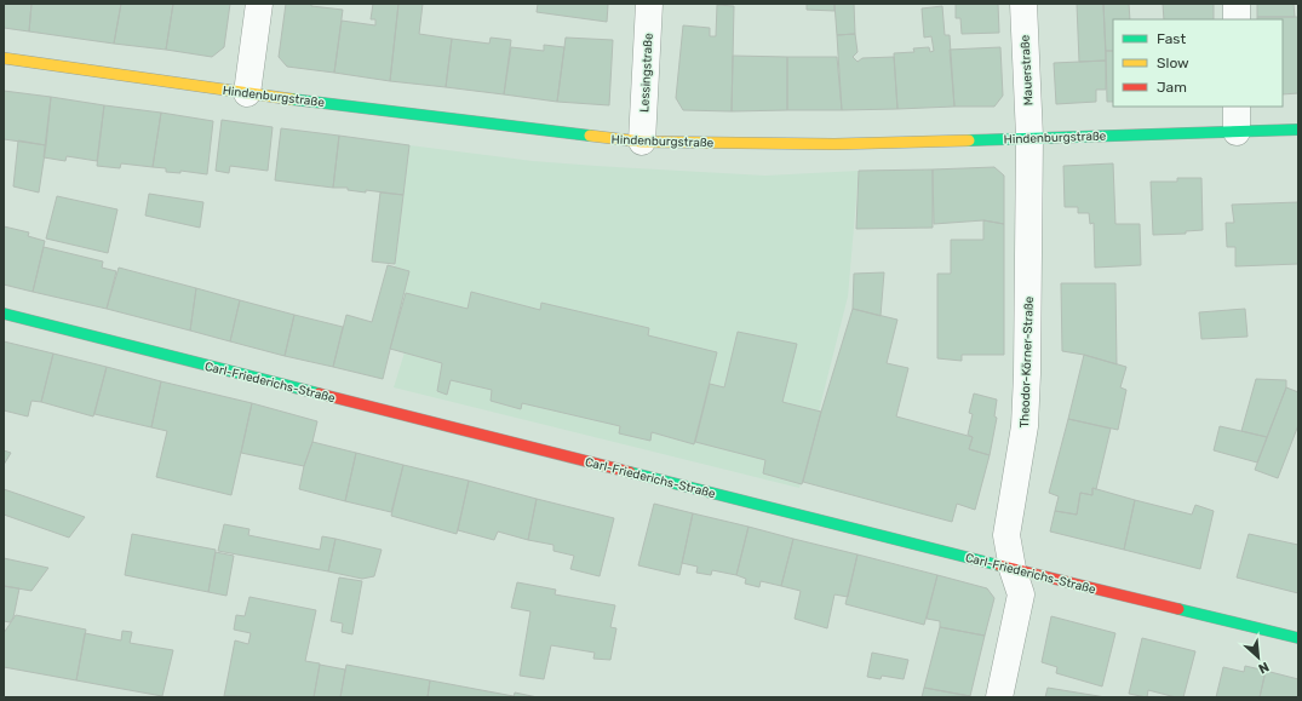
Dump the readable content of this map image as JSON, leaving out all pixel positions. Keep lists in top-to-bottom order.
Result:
{
  "streets": {
    "street": [
      "Mauerstraße",
      "Lessingstraße",
      "Hindenburgstraße",
      "Theodor-Körner-Straße",
      "Carl-Friederichs-Straße"
    ]
  },
  "crossings": [
    ["Mauerstraße", "Hindenburgstraße"],
    ["Mauerstraße", "Theodor-Körner-Straße"],
    ["Lessingstraße", "Hindenburgstraße"],
    ["Hindenburgstraße", "Theodor-Körner-Straße"],
    ["Theodor-Körner-Straße", "Carl-Friederichs-Straße"]
  ],
  "legend": ["Fast", "Slow", "Jam"],
  "north": "bottom right"
}
